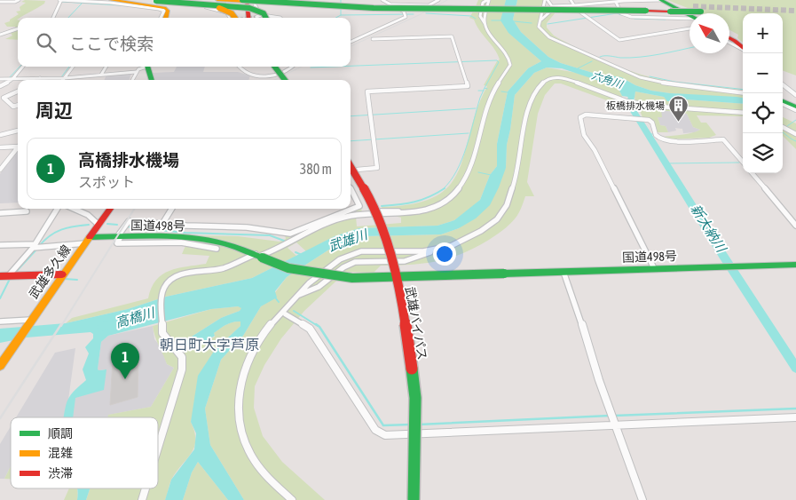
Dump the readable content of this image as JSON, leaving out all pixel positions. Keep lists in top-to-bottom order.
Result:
{
  "streets": {
    "main road": ["国道498号", "武雄多久線", "武雄バイパス"]
  },
  "crossings": [
    ["国道498号", "武雄多久線"],
    ["国道498号", "武雄バイパス"]
  ],
  "districts": ["朝日町大字芦原"],
  "water": [
    "六角川",
    "新大納川",
    "武雄川",
    "高橋川"
  ],
  "places": {
    "building": ["板橋排水機場"]
  },
  "legend": ["順調", "混雑", "渋滞"],
  "north": "top left",
  "page": {
    "map_buttons": ["+", "−"],
    "search": "ここで検索",
    "heading": "周辺",
    "list": [
      {
        "mark": "1",
        "name": "高橋排水機場",
        "note": "スポット",
        "value": "380 m"
      }
    ],
    "pins": "1"
  }
}
